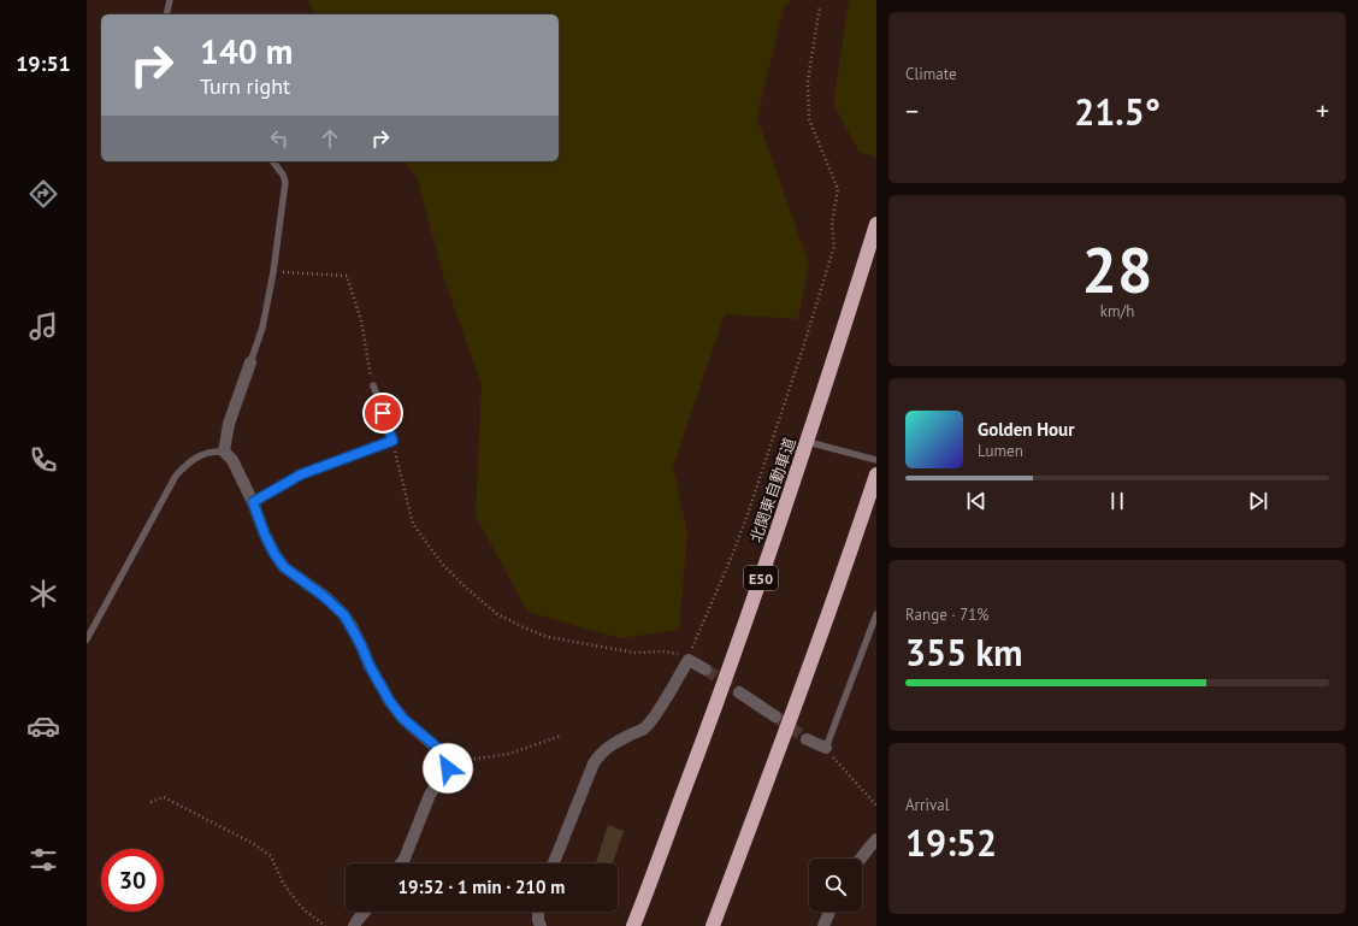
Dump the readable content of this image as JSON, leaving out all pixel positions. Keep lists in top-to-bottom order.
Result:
{
  "streets": {
    "highway": ["北関東自動車道", "E50"]
  },
  "page": {
    "tabs": "19:51",
    "tile": [
      "Climate",
      ["28", "km/h"],
      ["Range · 71%", "355 km"],
      ["Arrival", "19:52"]
    ],
    "turn": ["140 m", "Turn right"],
    "heat": ["−", "21.5°", "+"],
    "song": ["Golden Hour", "Lumen"],
    "limit": "30",
    "trip": "19:52 · 1 min · 210 m"
  }
}
